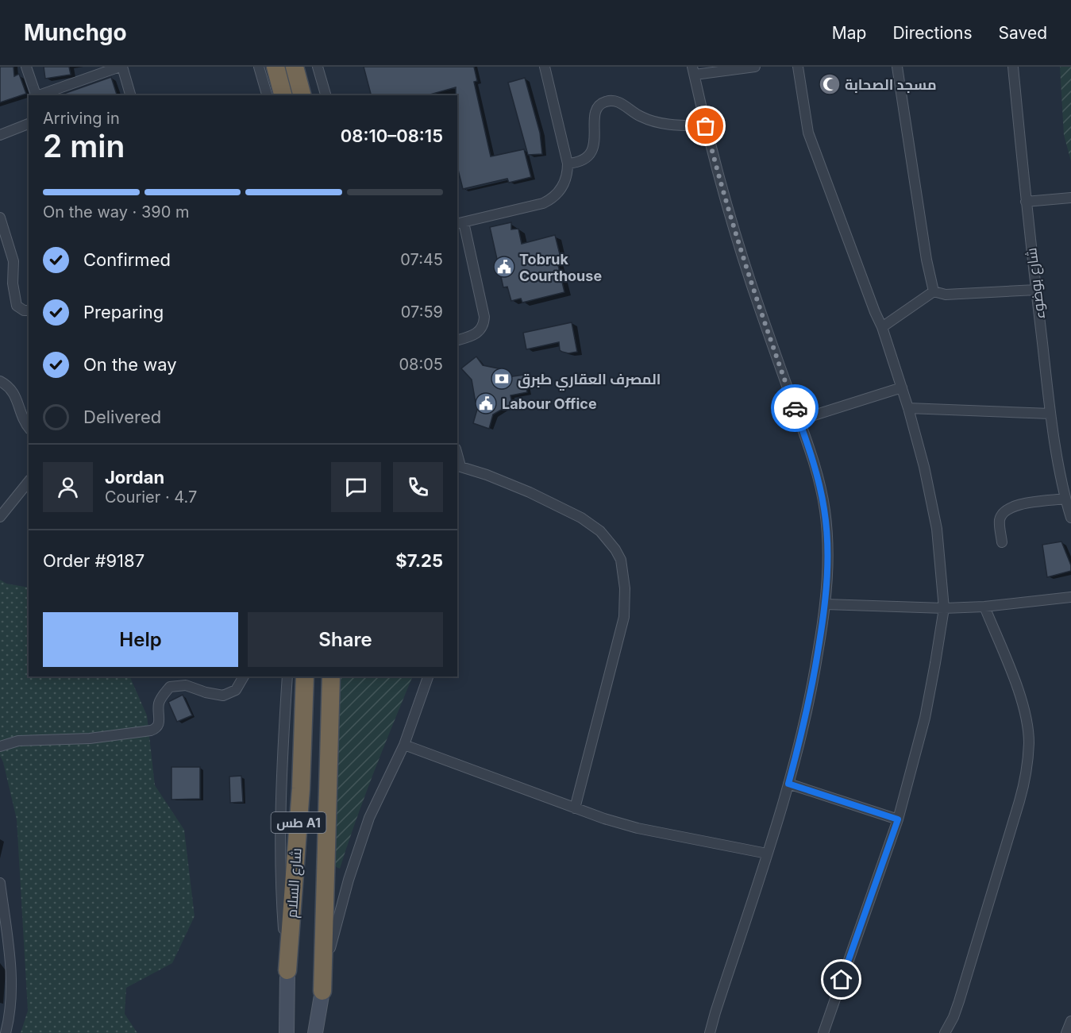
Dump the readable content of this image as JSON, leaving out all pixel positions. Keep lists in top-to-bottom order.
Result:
{
  "streets": {
    "highway": ["طس A1", "شارع السلام"],
    "street": ["شارع بوضوء"]
  },
  "places": {
    "mosque": ["مسجد الصحابة"],
    "public building": ["Tobruk Courthouse", "Labour Office"],
    "bank": ["المصرف العقاري طبرق"]
  },
  "page": {
    "header": "Munchgo",
    "nav": ["Map", "Directions", "Saved"],
    "heading": ["2 min", "Arriving in", "08:10–08:15"],
    "panel": [
      "Jordan",
      "Courier · 4.7",
      "Order #9187",
      "$7.25"
    ],
    "bar": "On the way · 390 m",
    "list": [
      ["Confirmed", "07:45"],
      ["Preparing", "07:59"],
      ["On the way", "08:05"],
      "Delivered"
    ],
    "buttons": ["Help", "Share"]
  }
}
